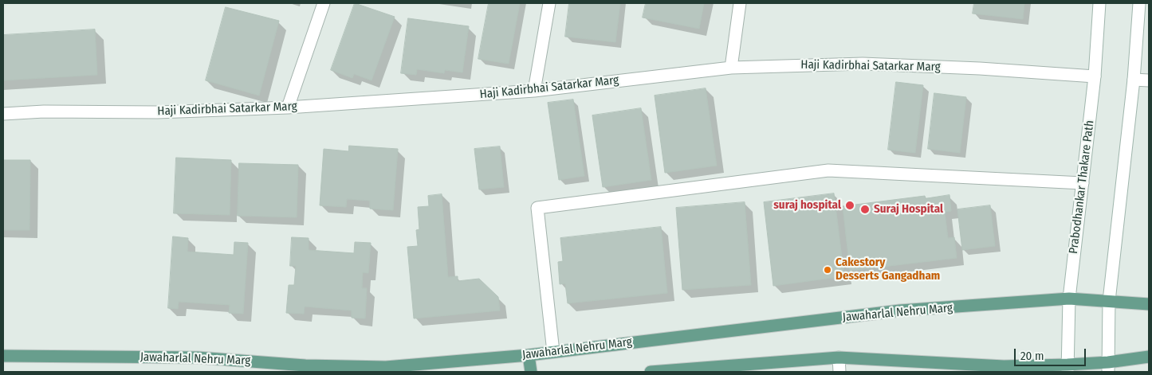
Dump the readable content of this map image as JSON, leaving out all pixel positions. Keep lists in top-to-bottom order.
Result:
{
  "streets": {
    "main road": ["Jawaharlal Nehru Marg"],
    "street": ["Haji Kadirbhai Satarkar Marg", "Prabodhankar Thakare Path"]
  },
  "crossings": [
    ["Haji Kadirbhai Satarkar Marg", "Prabodhankar Thakare Path"],
    ["Prabodhankar Thakare Path", "Jawaharlal Nehru Marg"]
  ],
  "places": ["suraj hospital", "Suraj Hospital", "Cakestory Desserts Gangadham"],
  "scale_bar": "20 m"
}
